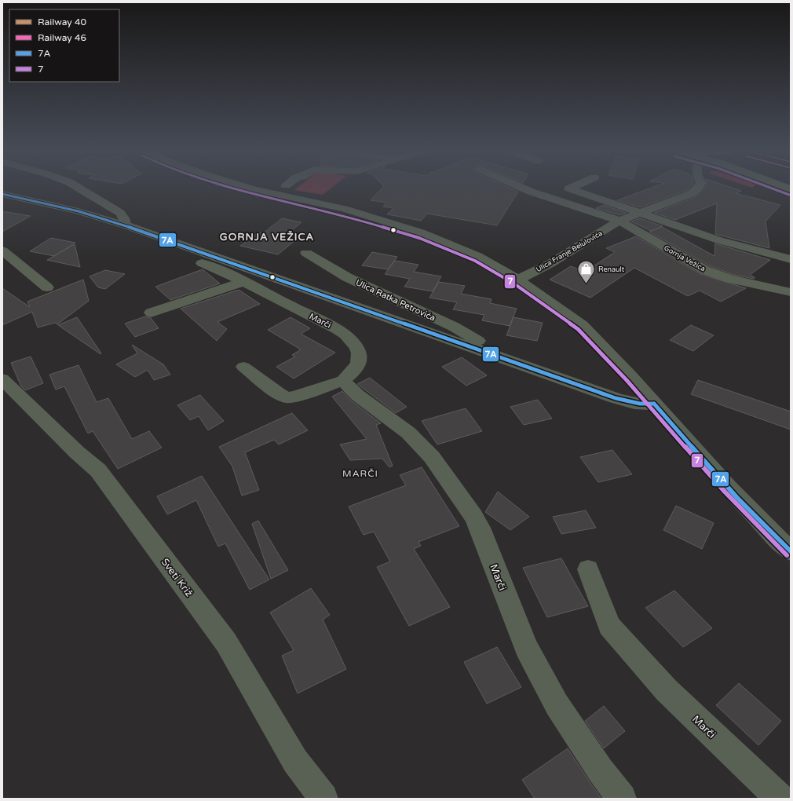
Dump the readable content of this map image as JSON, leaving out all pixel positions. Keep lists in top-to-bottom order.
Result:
{
  "streets": {
    "street": [
      "Ulica Franje Belulovića",
      "Gornja Vežica",
      "Ulica Ratka Petrovića",
      "Marči",
      "Sveti Križ"
    ]
  },
  "crossings": [
    ["Ulica Franje Belulovića", "Gornja Vežica"],
    ["Ulica Ratka Petrovića", "Marči"]
  ],
  "districts": ["GORNJA VEŽICA", "MARČI"],
  "places": {
    "shop": ["Renault"]
  },
  "lines": ["transit line 7", "transit line 7A"],
  "legend": [
    "Railway 40",
    "Railway 46",
    "7A",
    "7"
  ]
}
